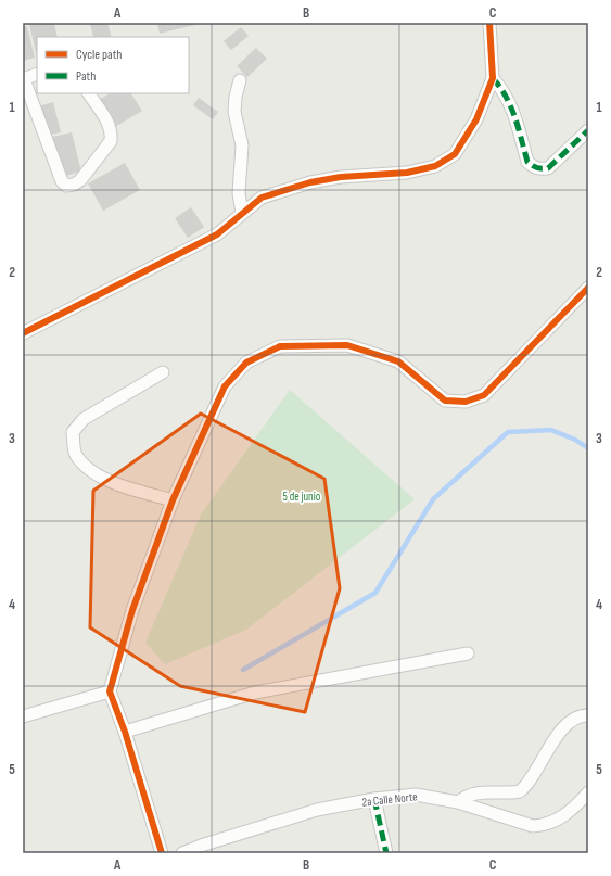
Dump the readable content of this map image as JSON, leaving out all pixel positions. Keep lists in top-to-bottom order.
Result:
{
  "streets": {
    "street": ["2a Calle Norte"]
  },
  "parks": ["5 de junio"],
  "legend": ["Cycle path", "Path"],
  "grid": {
    "columns": ["A", "B", "C"],
    "rows": [
      "1",
      "2",
      "3",
      "4",
      "5"
    ]
  }
}
